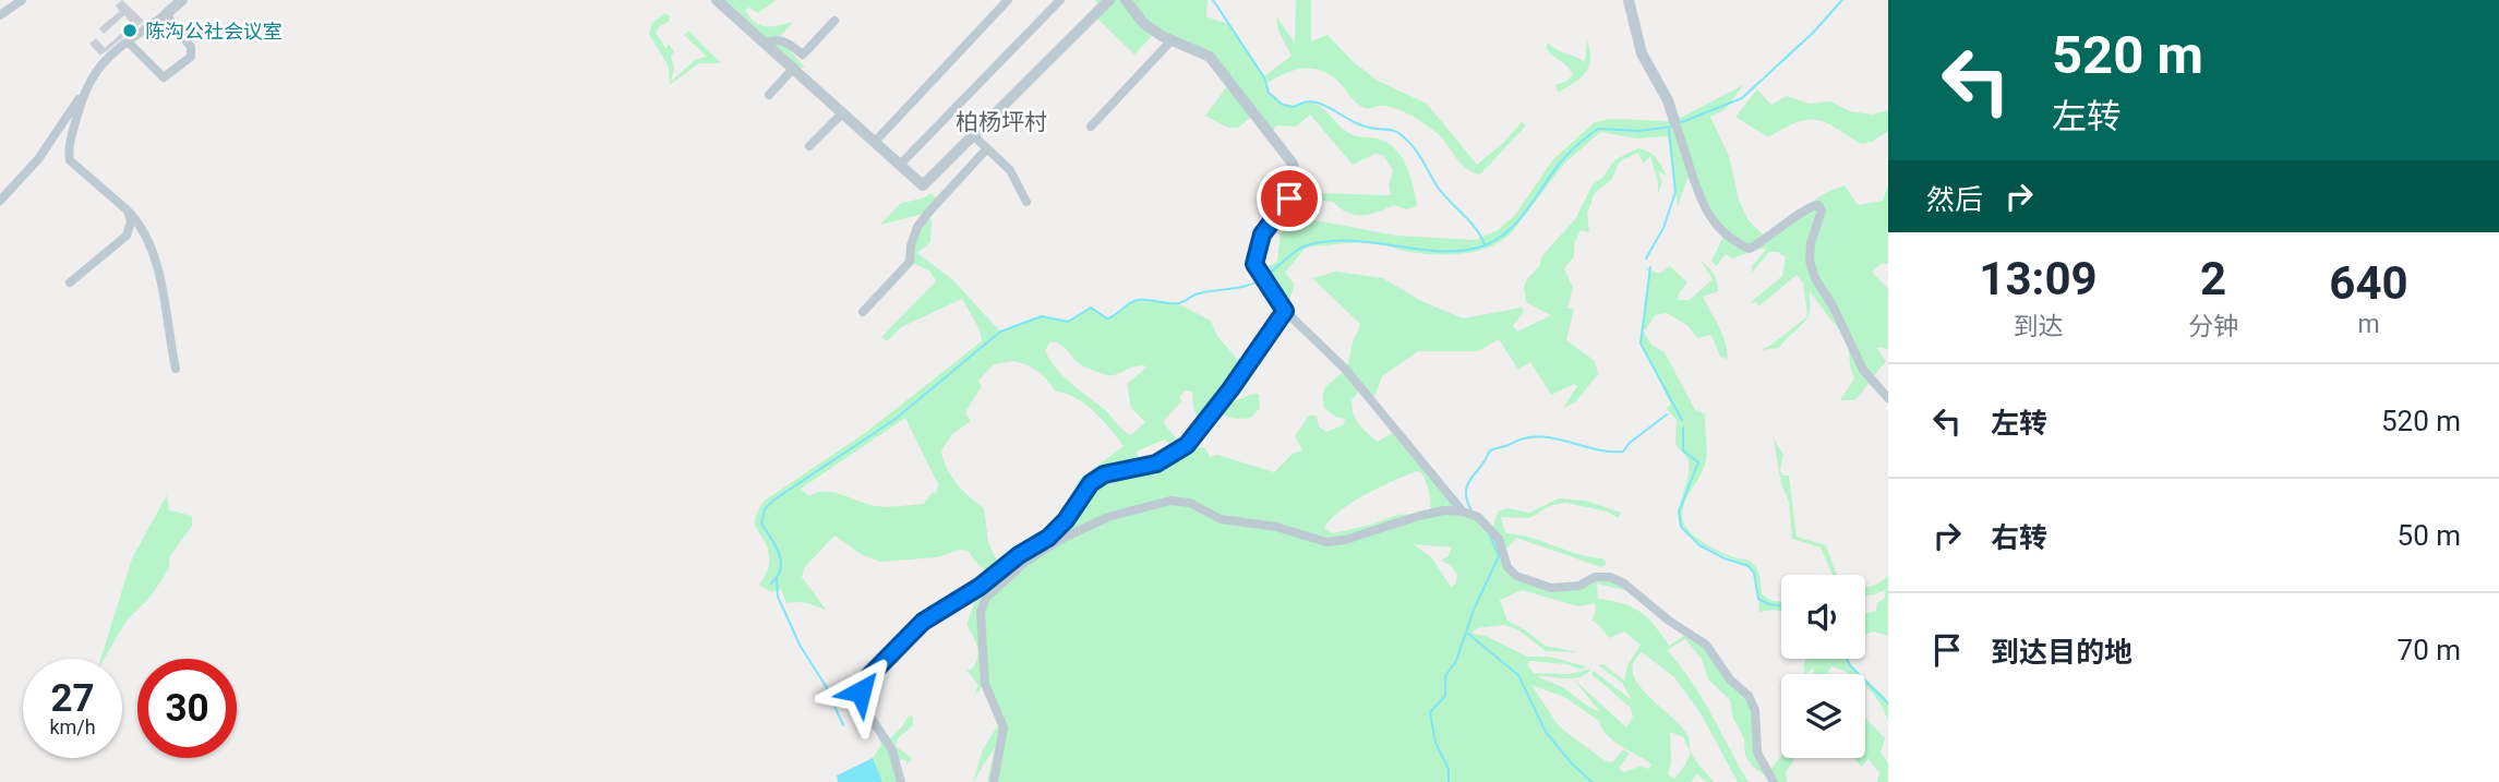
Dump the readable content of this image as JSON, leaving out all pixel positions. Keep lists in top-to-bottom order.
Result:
{
  "districts": ["柏杨坪村"],
  "places": ["陈沟公社会议室"],
  "page": {
    "turn": ["520 m", "左转"],
    "then": "然后",
    "eta": [
      "13:09",
      "到达",
      "2",
      "分钟",
      "640",
      "m"
    ],
    "list": [
      {
        "name": "左转",
        "value": "520 m"
      },
      {
        "name": "右转",
        "value": "50 m"
      },
      {
        "name": "到达目的地",
        "value": "70 m"
      }
    ],
    "speed": "27 km/h",
    "limit": "30"
  }
}
